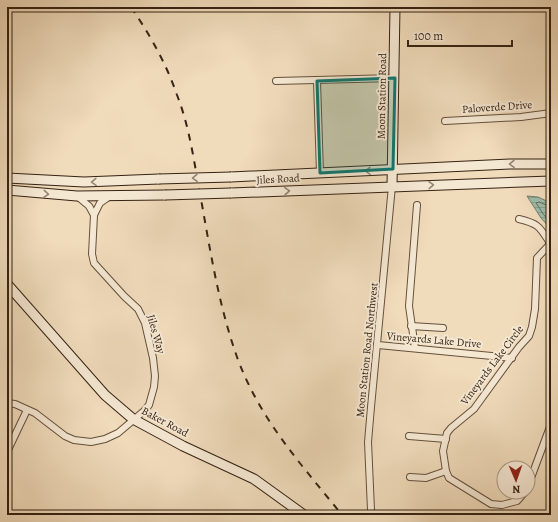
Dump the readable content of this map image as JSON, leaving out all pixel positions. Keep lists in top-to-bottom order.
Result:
{
  "streets": {
    "street": [
      "Moon Station Road",
      "Paloverde Drive",
      "Jiles Road",
      "Jiles Way",
      "Vineyards Lake Drive",
      "Moon Station Road Northwest",
      "Vineyards Lake Circle",
      "Baker Road"
    ]
  },
  "crossings": [
    ["Moon Station Road", "Jiles Road"],
    ["Moon Station Road", "Moon Station Road Northwest"],
    ["Jiles Road", "Moon Station Road Northwest"],
    ["Jiles Way", "Baker Road"],
    ["Vineyards Lake Drive", "Moon Station Road Northwest"],
    ["Vineyards Lake Drive", "Vineyards Lake Circle"]
  ],
  "scale_bar": "100 m",
  "north": "bottom"
}
